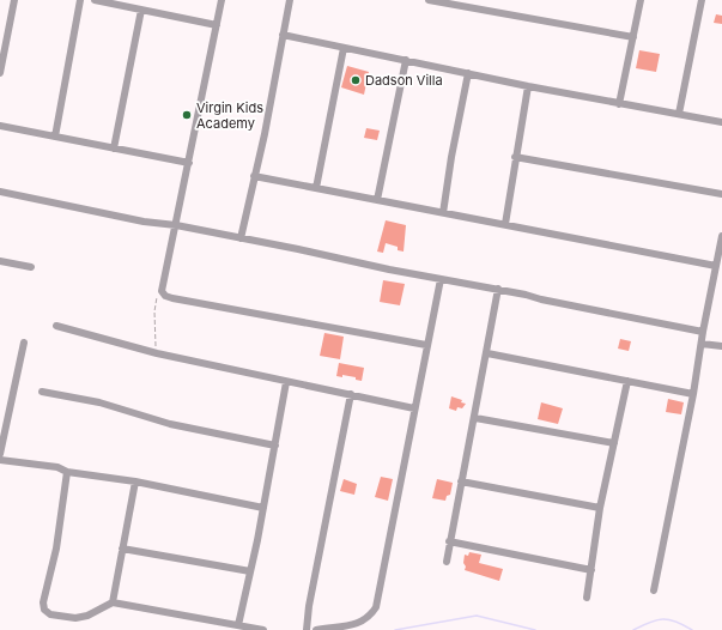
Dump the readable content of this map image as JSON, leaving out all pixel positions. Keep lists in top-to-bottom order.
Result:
{
  "places": ["Dadson Villa", "Virgin Kids Academy"]
}
